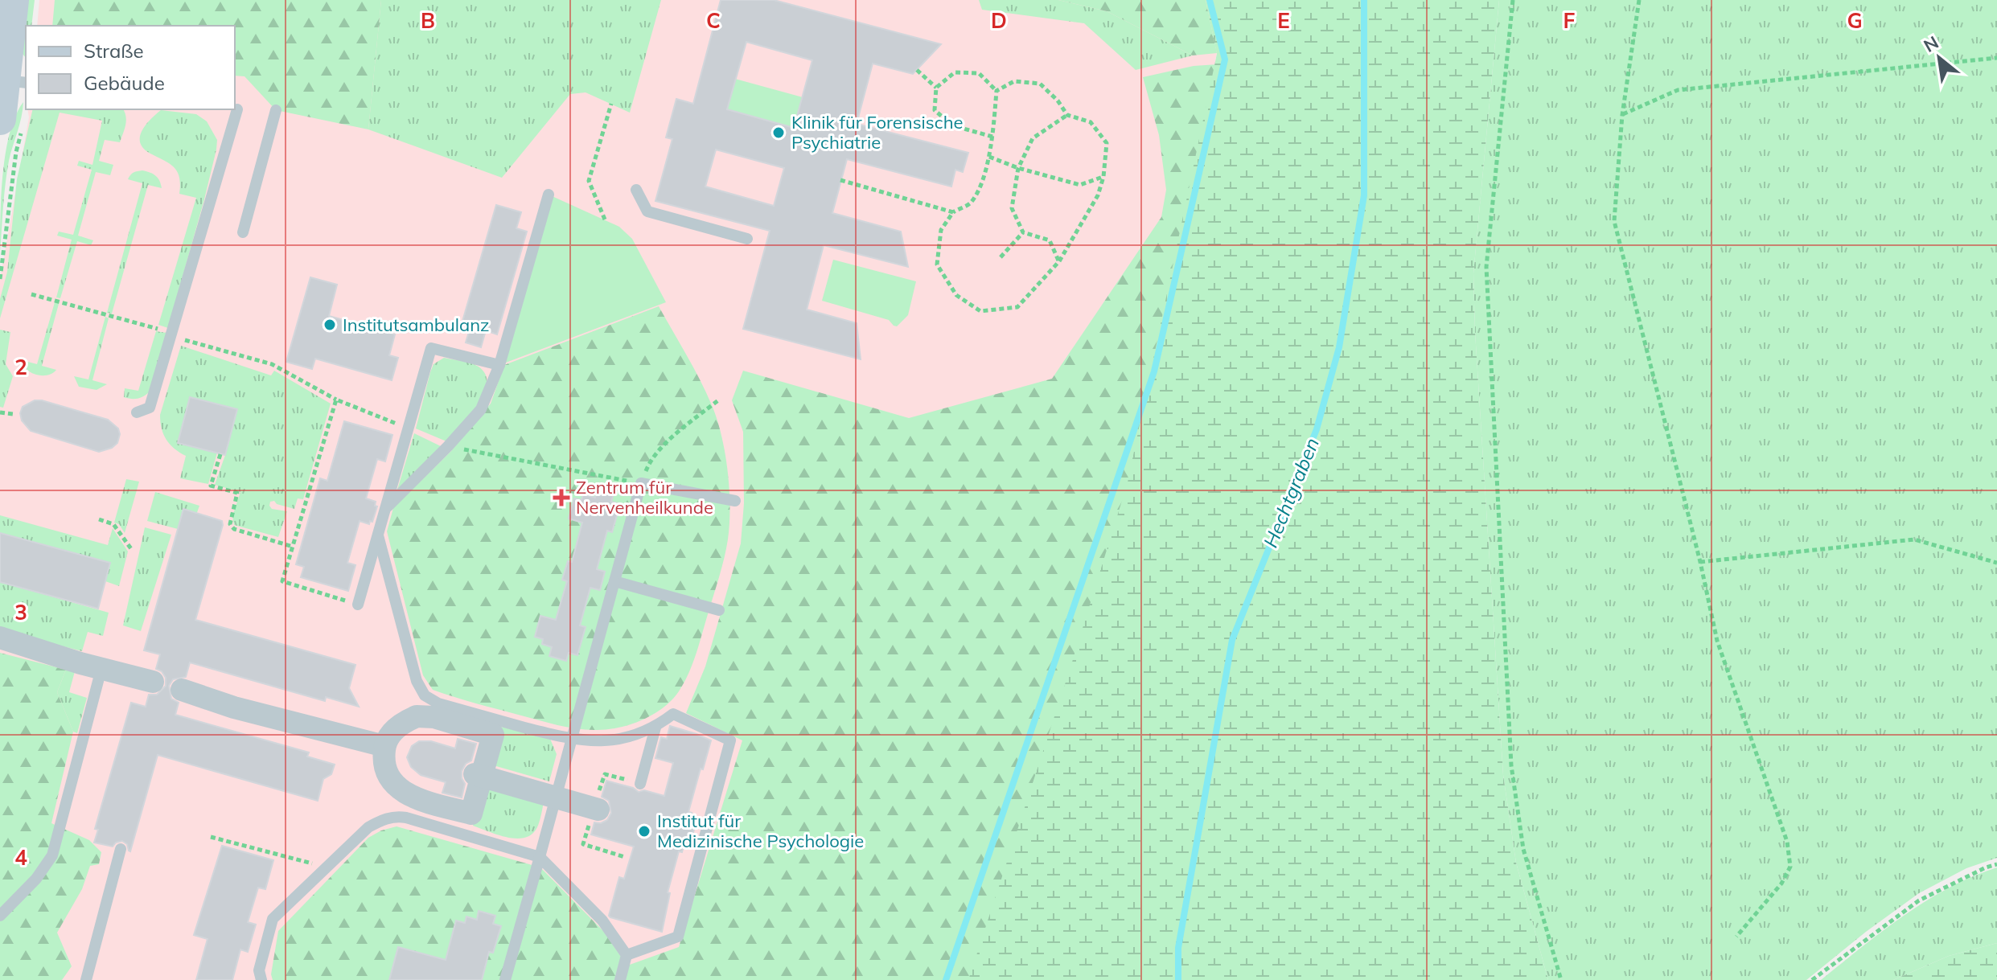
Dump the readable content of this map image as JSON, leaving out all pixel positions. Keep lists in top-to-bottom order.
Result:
{
  "water": ["Hechtgraben"],
  "places": {
    "other": ["Klinik für Forensische Psychiatrie", "Institutsambulanz", "Institut für Medizinische Psychologie"],
    "health": ["Zentrum für Nervenheilkunde"]
  },
  "legend": ["Straße", "Gebäude"],
  "north": "top left",
  "grid": {
    "columns": [
      "B",
      "C",
      "D",
      "E",
      "F",
      "G"
    ],
    "rows": ["2", "3", "4"]
  }
}
